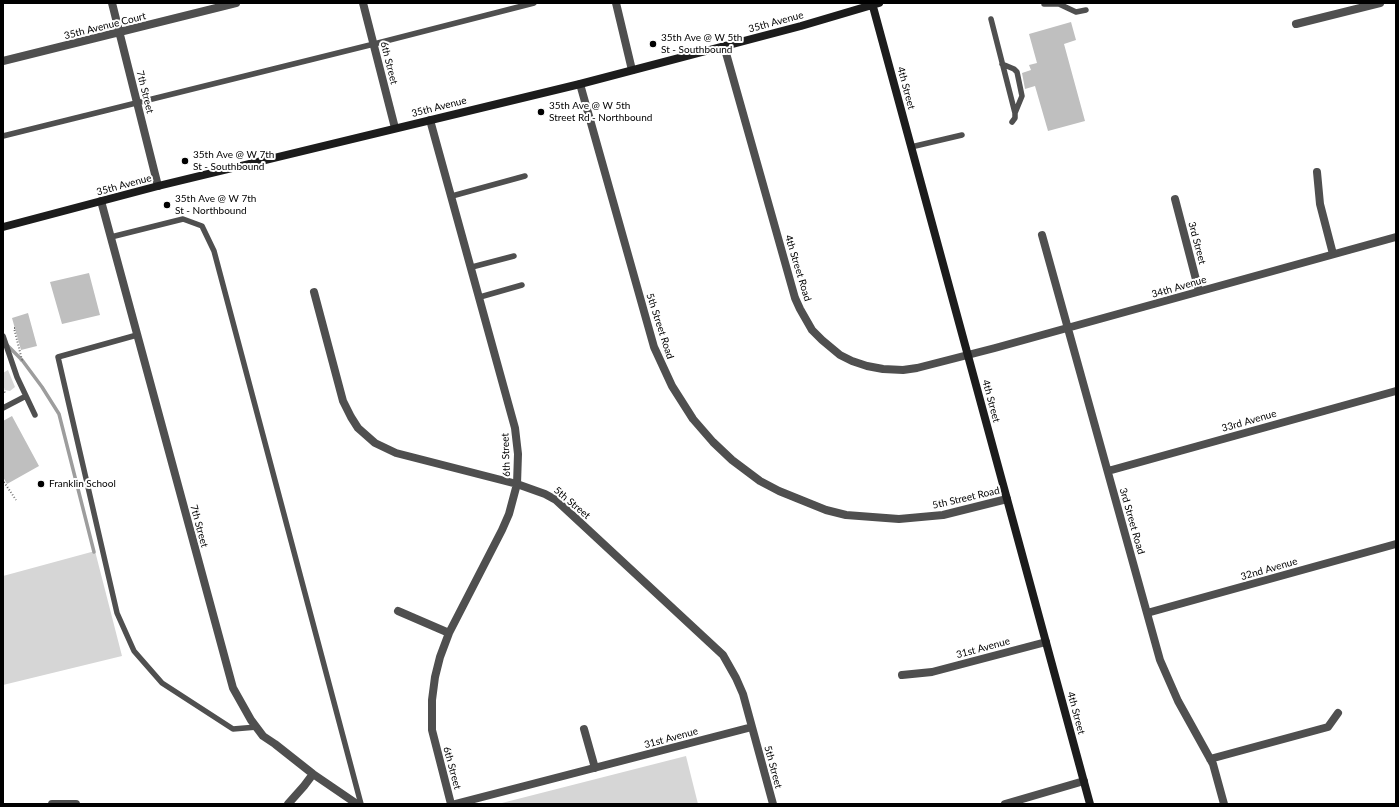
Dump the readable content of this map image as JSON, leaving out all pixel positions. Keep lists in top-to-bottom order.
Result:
{
  "streets": {
    "main road": ["35th Avenue", "4th Street"],
    "street": [
      "35th Avenue Court",
      "6th Street",
      "7th Street",
      "3rd Street",
      "4th Street Road",
      "34th Avenue",
      "5th Street Road",
      "33rd Avenue",
      "5th Street",
      "3rd Street Road",
      "32nd Avenue",
      "31st Avenue"
    ]
  },
  "crossings": [
    ["35th Avenue", "6th Street"],
    ["35th Avenue", "4th Street"],
    ["35th Avenue", "7th Street"],
    ["35th Avenue", "4th Street Road"],
    ["35th Avenue", "5th Street Road"],
    ["35th Avenue Court", "7th Street"],
    ["6th Street", "5th Street"],
    ["4th Street", "4th Street Road"],
    ["4th Street", "34th Avenue"],
    ["4th Street", "5th Street Road"],
    ["4th Street", "31st Avenue"],
    ["3rd Street", "34th Avenue"],
    ["4th Street Road", "34th Avenue"],
    ["34th Avenue", "3rd Street Road"],
    ["33rd Avenue", "3rd Street Road"],
    ["5th Street", "31st Avenue"],
    ["3rd Street Road", "32nd Avenue"]
  ],
  "places": [
    "35th Ave @ W 5th St - Southbound",
    "35th Ave @ W 5th Street Rd - Northbound",
    "35th Ave @ W 7th St - Southbound",
    "35th Ave @ W 7th St - Northbound",
    "Franklin School"
  ]
}
